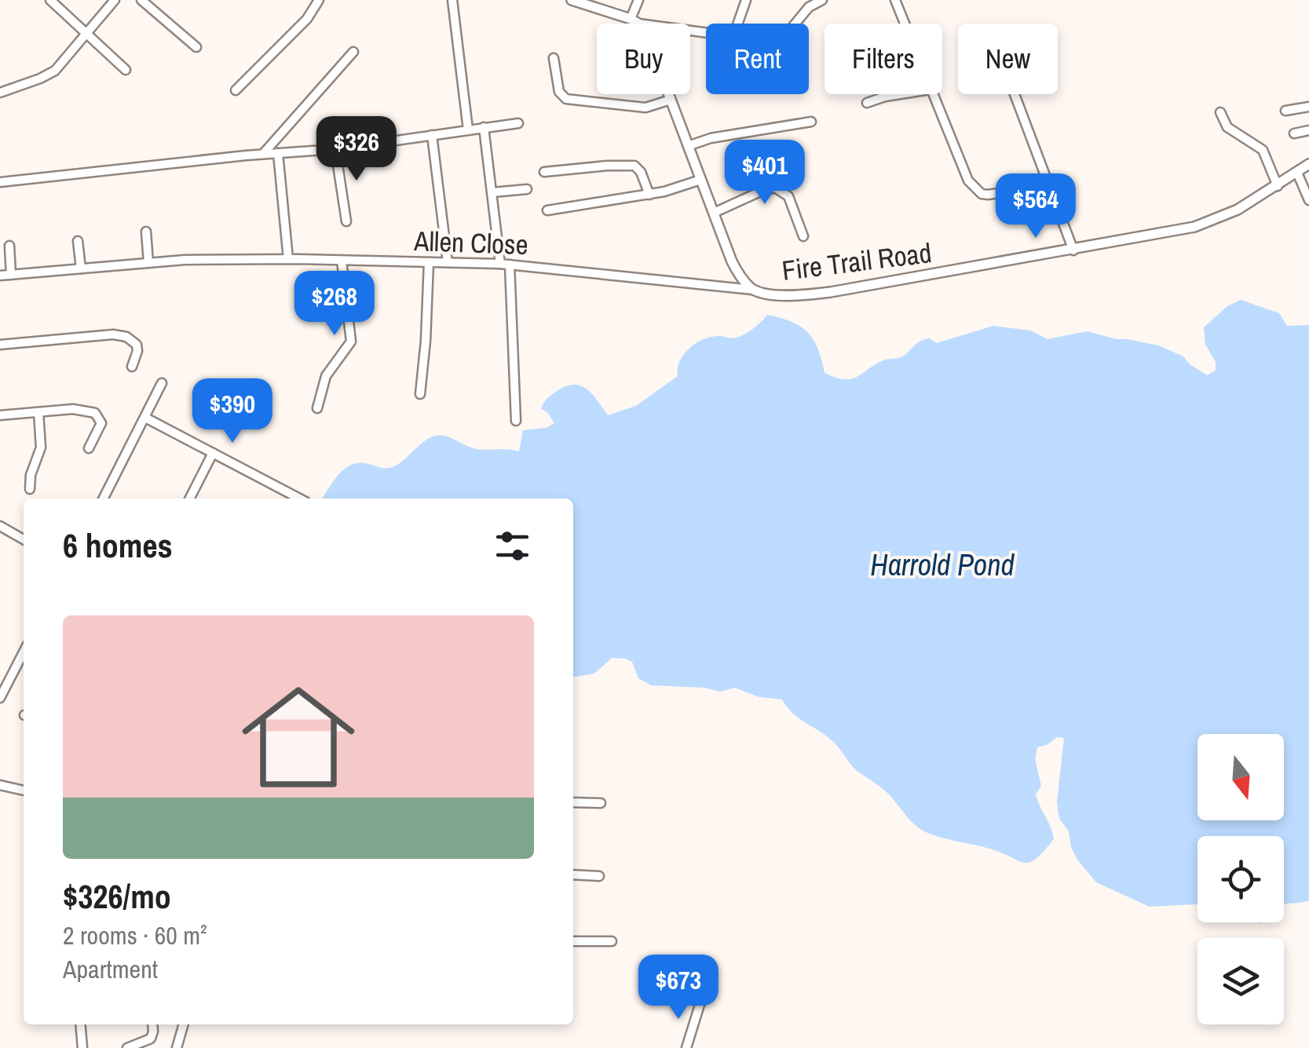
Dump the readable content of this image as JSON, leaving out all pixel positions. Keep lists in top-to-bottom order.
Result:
{
  "streets": {
    "street": ["Allen Close", "Fire Trail Road"]
  },
  "crossings": [
    ["Allen Close", "Fire Trail Road"]
  ],
  "water": ["Harrold Pond"],
  "north": "bottom",
  "page": {
    "chip": [
      "Buy",
      "Rent",
      "Filters",
      "New"
    ],
    "price": [
      "$326",
      "$401",
      "$564",
      "$268",
      "$390",
      "$673"
    ],
    "heading": "6 homes",
    "list": [
      {
        "name": "$326/mo",
        "note": "2 rooms · 60 m² · Apartment"
      }
    ]
  }
}
